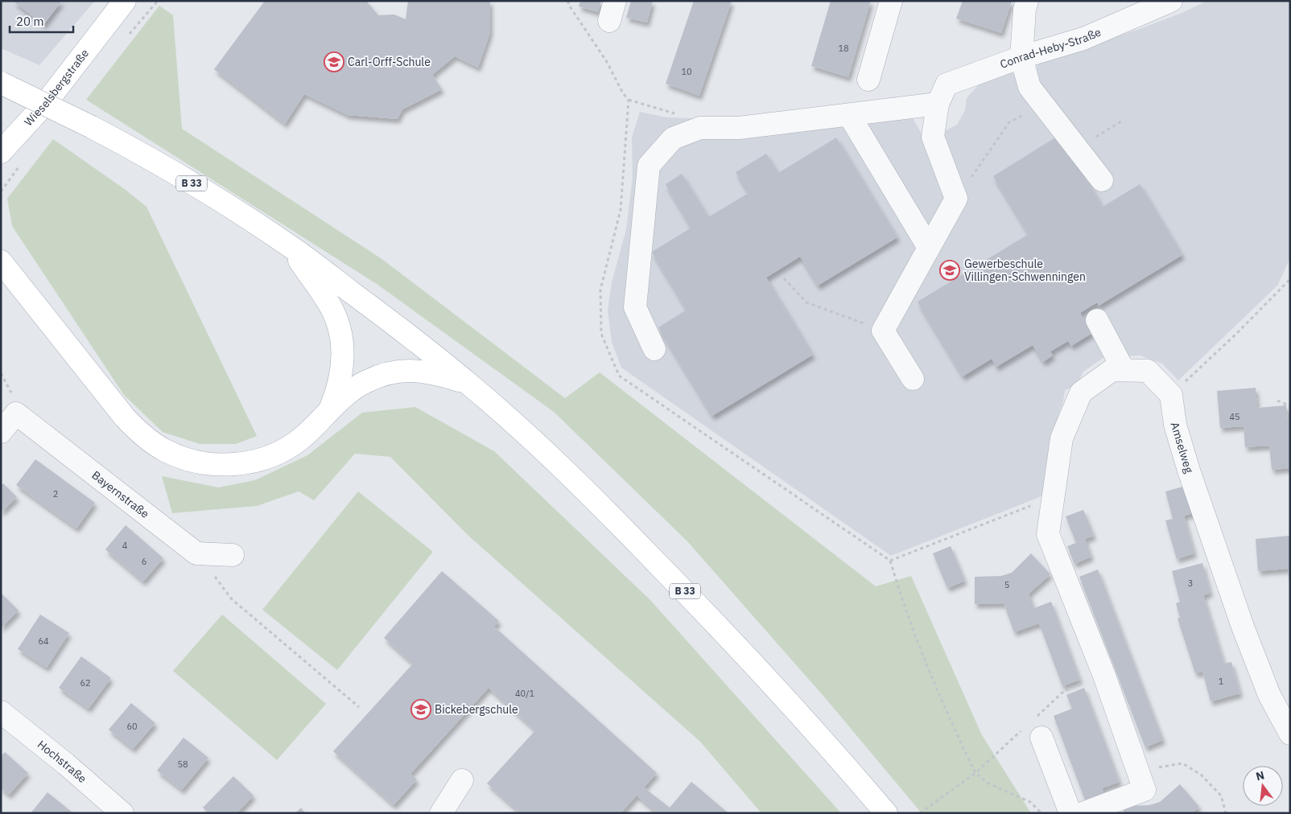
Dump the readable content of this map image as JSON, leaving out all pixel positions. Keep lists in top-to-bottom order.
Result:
{
  "streets": {
    "main road": ["Wieselsbergstraße", "B 33"],
    "street": [
      "Conrad-Heby-Straße",
      "Amselweg",
      "Bayernstraße",
      "Hochstraße"
    ]
  },
  "places": {
    "school or university": ["Carl-Orff-Schule", "Gewerbeschule Villingen-Schwenningen", "Bickebergschule"]
  },
  "house_numbers": [
    "18",
    "10",
    "45",
    "2",
    "4",
    "6",
    "3",
    "5",
    "64",
    "1",
    "62",
    "40/1",
    "60",
    "58"
  ],
  "scale_bar": "20 m",
  "north": "top"
}
